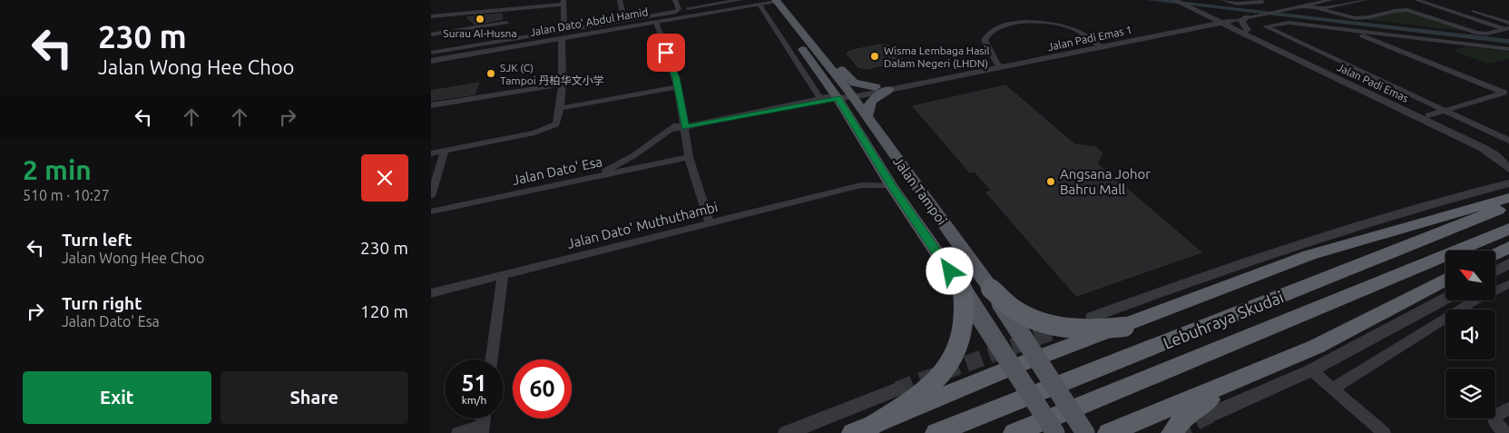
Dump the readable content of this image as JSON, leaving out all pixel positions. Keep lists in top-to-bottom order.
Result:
{
  "streets": {
    "highway": ["Lebuhraya Skudai"],
    "main road": ["Jalan Tampoi"],
    "street": [
      "Jalan Dato' Abdul Hamid",
      "Jalan Padi Emas 1",
      "Jalan Padi Emas",
      "Jalan Dato' Esa",
      "Jalan Dato' Muthuthambi"
    ]
  },
  "crossings": [
    ["Jalan Dato' Abdul Hamid", "Jalan Tampoi"],
    ["Jalan Padi Emas 1", "Jalan Padi Emas"],
    ["Jalan Padi Emas 1", "Jalan Tampoi"],
    ["Jalan Tampoi", "Jalan Dato' Muthuthambi"]
  ],
  "places": [
    "Surau Al-Husna",
    "Wisma Lembaga Hasil Dalam Negeri (LHDN)",
    "SJK (C) Tampoi 丹柏华文小学",
    "Angsana Johor Bahru Mall"
  ],
  "north": "top left",
  "page": {
    "turn": ["230 m", "Jalan Wong Hee Choo"],
    "heading": ["2 min", "510 m · 10:27"],
    "list": [
      {
        "name": "Turn left",
        "note": "Jalan Wong Hee Choo",
        "value": "230 m"
      },
      {
        "name": "Turn right",
        "note": "Jalan Dato' Esa",
        "value": "120 m"
      }
    ],
    "speed": "51 km/h",
    "limit": "60",
    "buttons": ["Exit", "Share"]
  }
}
